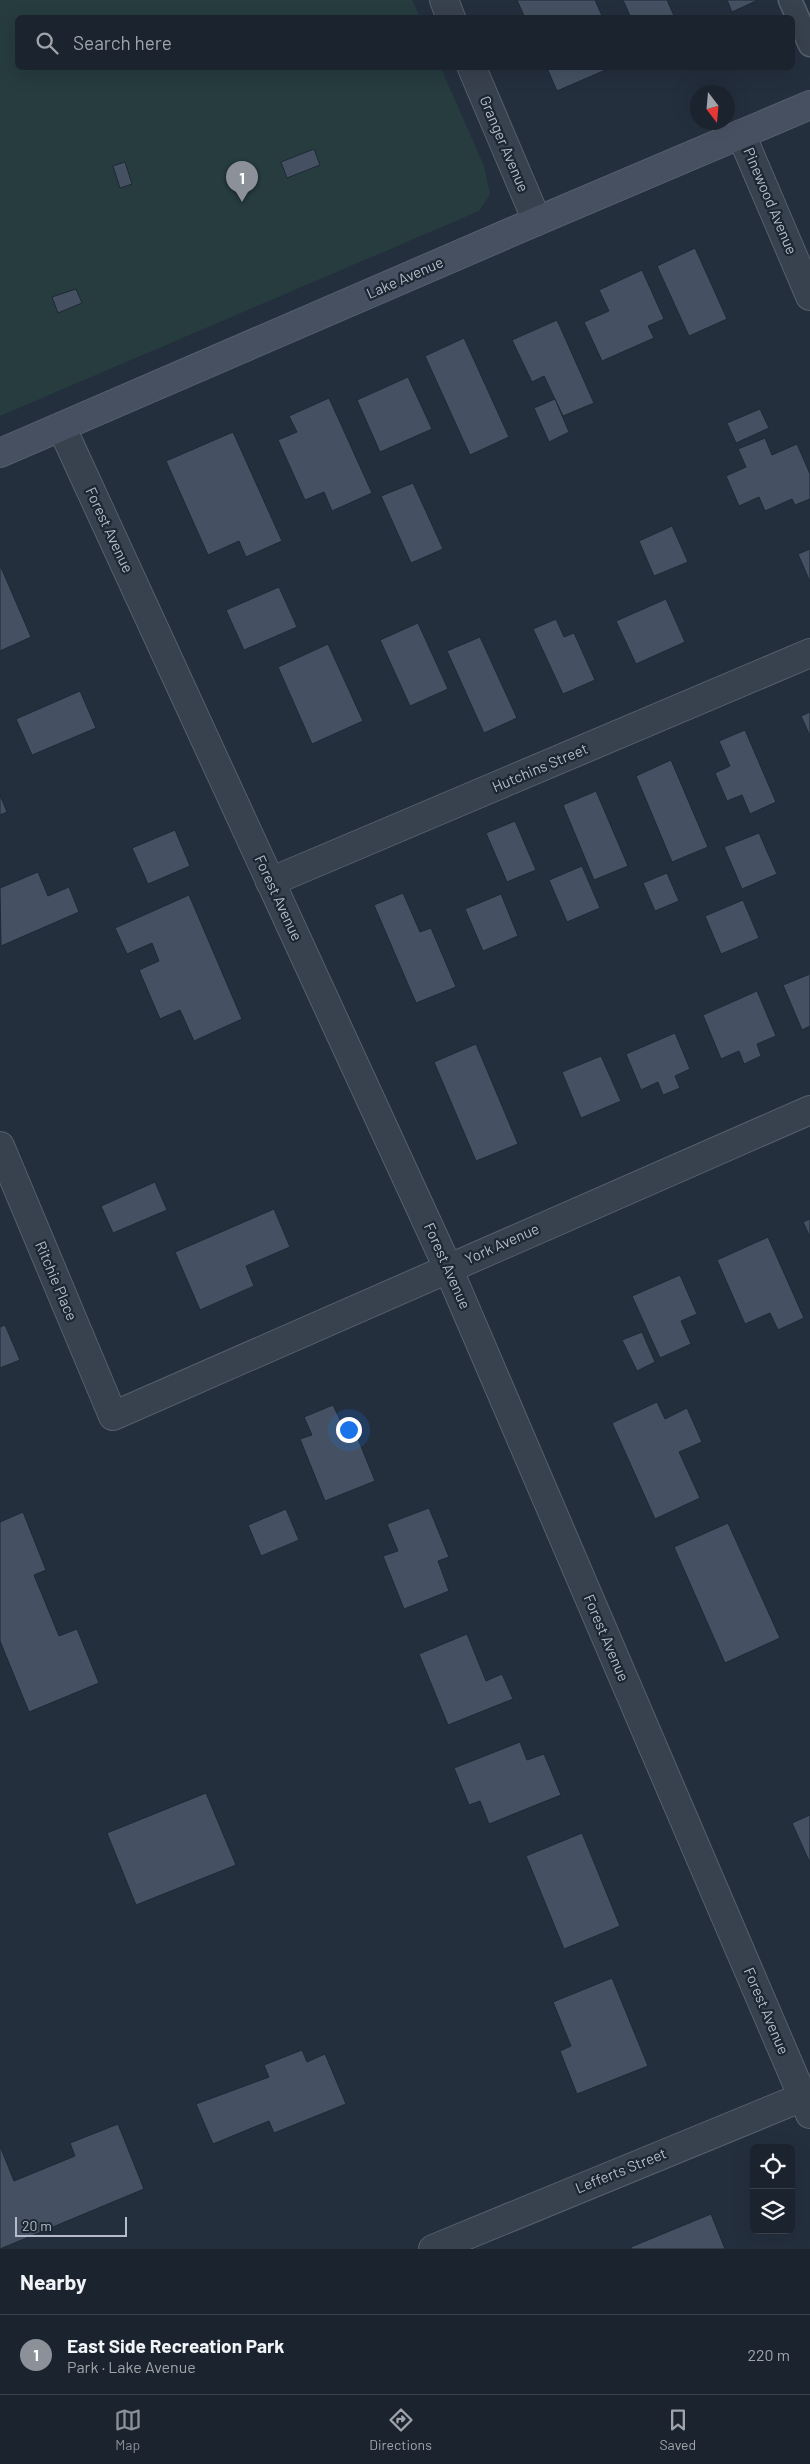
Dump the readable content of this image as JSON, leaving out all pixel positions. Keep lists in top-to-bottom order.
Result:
{
  "streets": {
    "main road": ["Lake Avenue"],
    "street": [
      "Granger Avenue",
      "Pinewood Avenue",
      "Forest Avenue",
      "Hutchins Street",
      "York Avenue",
      "Ritchie Place",
      "Lefferts Street"
    ]
  },
  "crossings": [
    ["Granger Avenue", "Lake Avenue"],
    ["Pinewood Avenue", "Lake Avenue"],
    ["Lake Avenue", "Forest Avenue"],
    ["Forest Avenue", "Hutchins Street"],
    ["Forest Avenue", "York Avenue"],
    ["Forest Avenue", "Lefferts Street"],
    ["York Avenue", "Ritchie Place"]
  ],
  "scale_bar": "20 m",
  "north": "bottom",
  "page": {
    "search": "Search here",
    "pins": "1",
    "scale": "20 m",
    "heading": "Nearby",
    "list": [
      {
        "mark": "1",
        "name": "East Side Recreation Park",
        "note": "Park · Lake Avenue",
        "value": "220 m"
      }
    ],
    "nav": ["Map", "Directions", "Saved"]
  }
}
